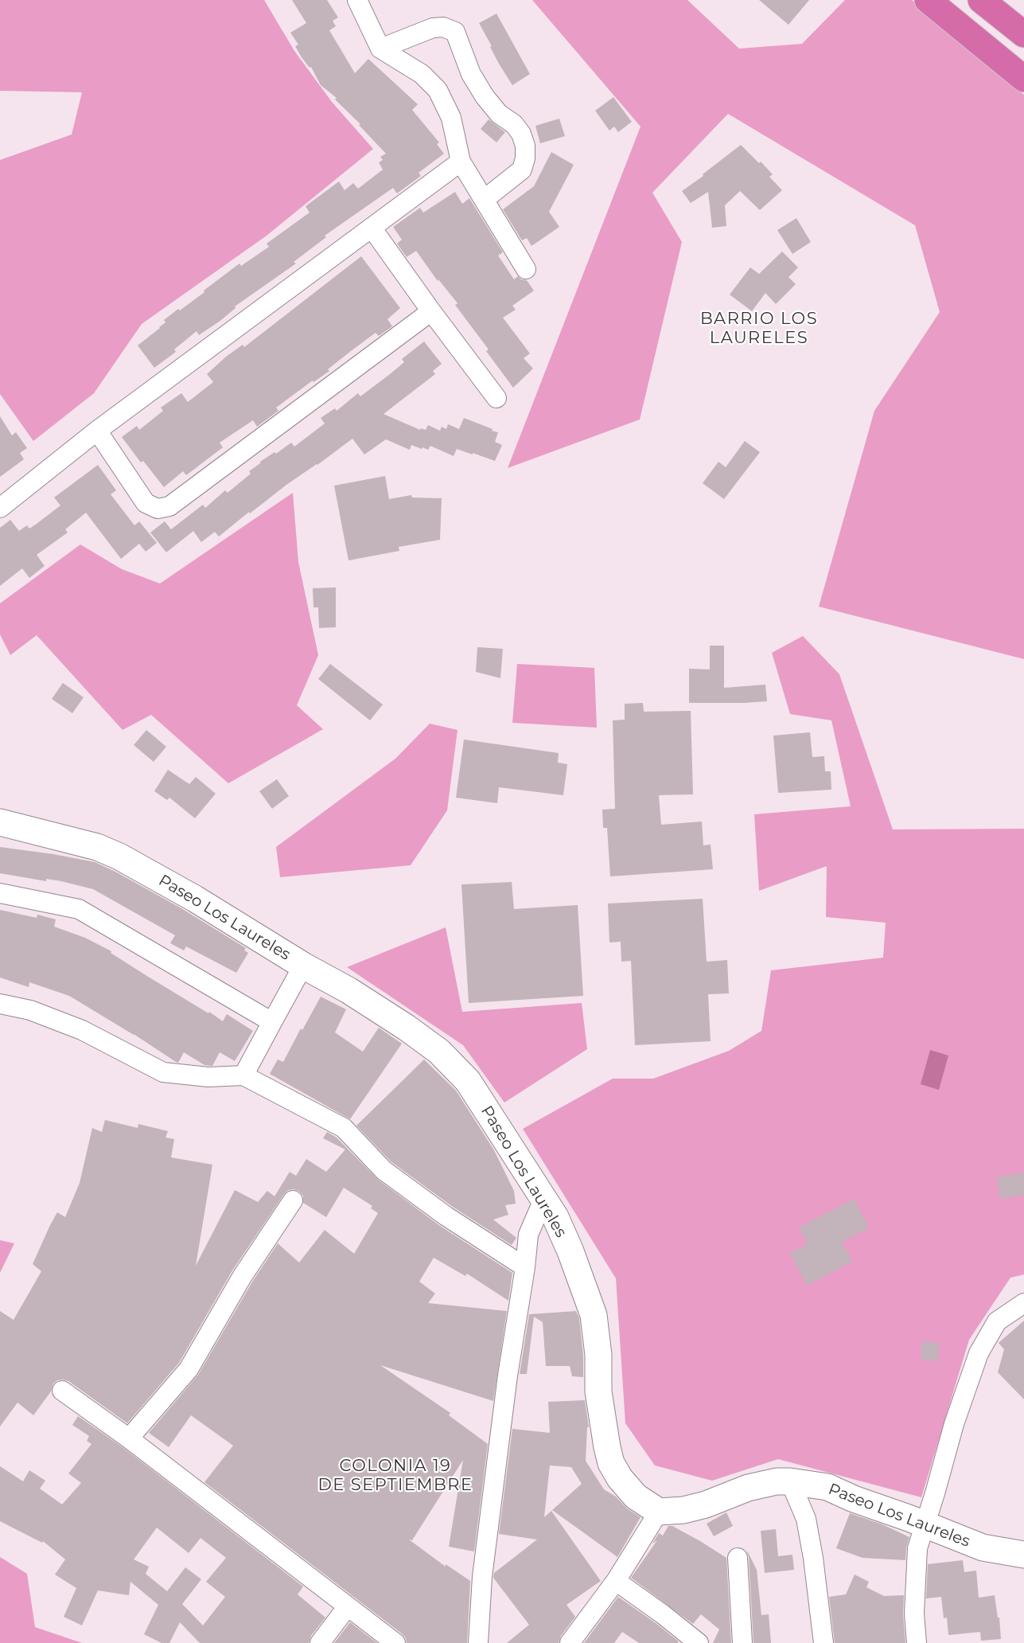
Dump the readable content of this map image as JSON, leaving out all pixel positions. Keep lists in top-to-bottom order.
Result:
{
  "streets": {
    "street": ["Paseo Los Laureles"]
  },
  "districts": ["BARRIO LOS LAURELES", "COLONIA 19 DE SEPTIEMBRE"]
}
